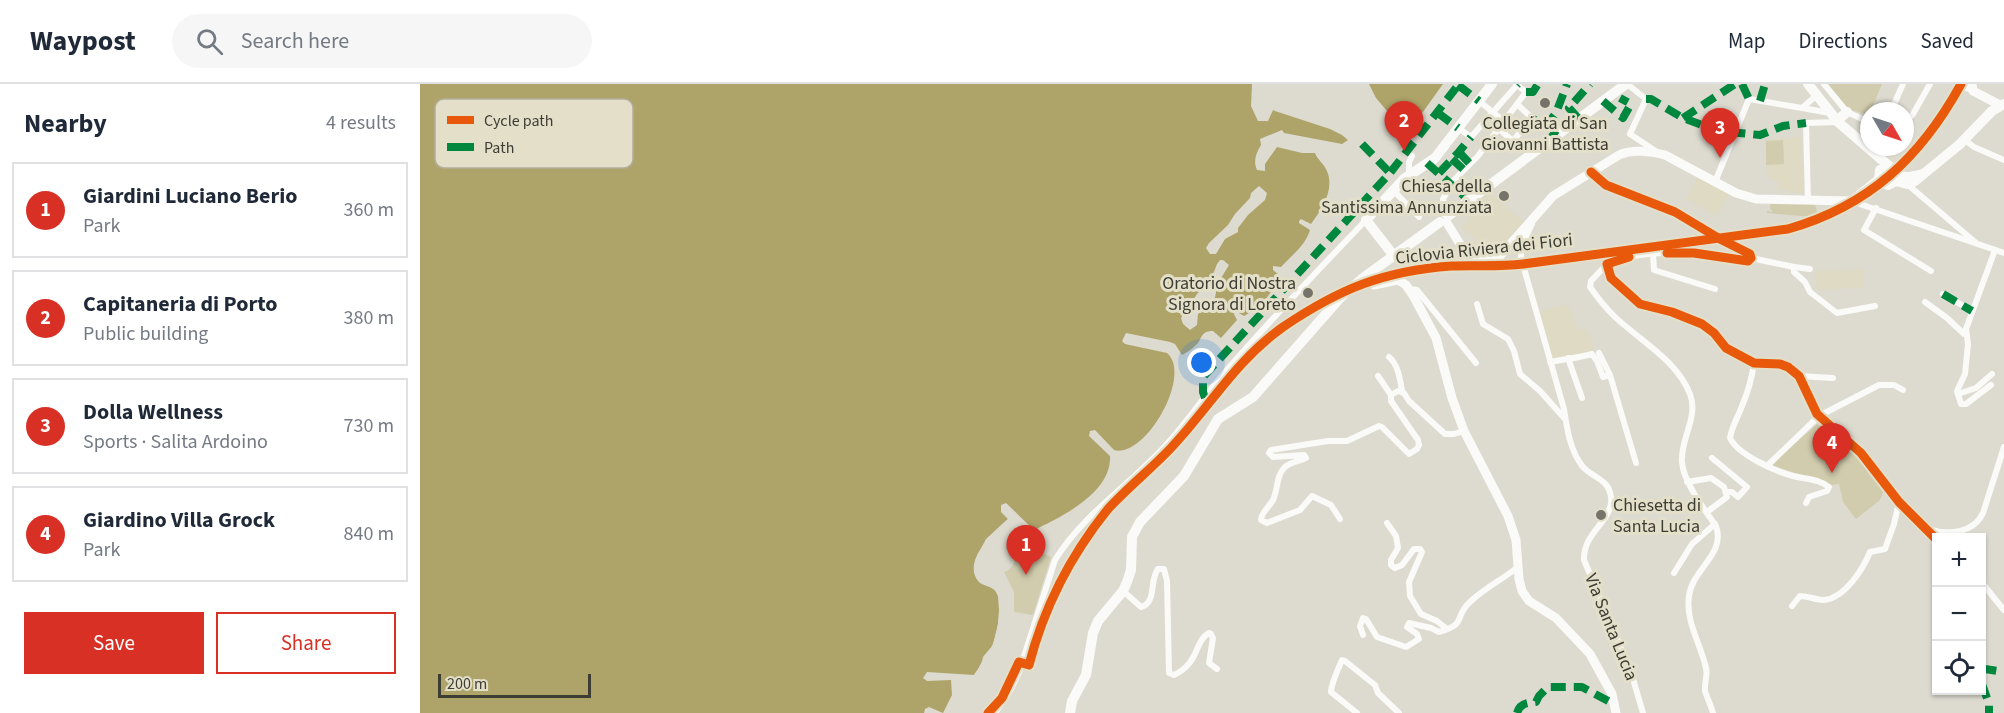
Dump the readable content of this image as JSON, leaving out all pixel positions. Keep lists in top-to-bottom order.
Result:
{
  "streets": {
    "street": ["Via Santa Lucia"],
    "cycle path": ["Ciclovia Riviera dei Fiori"]
  },
  "places": [
    "Collegiata di San Giovanni Battista",
    "Chiesa della Santissima Annunziata",
    "Oratorio di Nostra Signora di Loreto",
    "Chiesetta di Santa Lucia"
  ],
  "legend": ["Cycle path", "Path"],
  "scale_bar": "200 m",
  "north": "bottom right",
  "page": {
    "header": "Waypost",
    "search": "Search here",
    "nav": ["Map", "Directions", "Saved"],
    "heading": ["Nearby", "4 results"],
    "pins": [
      "2",
      "3",
      "4",
      "1"
    ],
    "list": [
      {
        "mark": "1",
        "name": "Giardini Luciano Berio",
        "note": "Park",
        "value": "360 m"
      },
      {
        "mark": "2",
        "name": "Capitaneria di Porto",
        "note": "Public building",
        "value": "380 m"
      },
      {
        "mark": "3",
        "name": "Dolla Wellness",
        "note": "Sports · Salita Ardoino",
        "value": "730 m"
      },
      {
        "mark": "4",
        "name": "Giardino Villa Grock",
        "note": "Park",
        "value": "840 m"
      }
    ],
    "map_buttons": ["+", "−"],
    "buttons": ["Save", "Share"],
    "scale": "200 m"
  }
}
